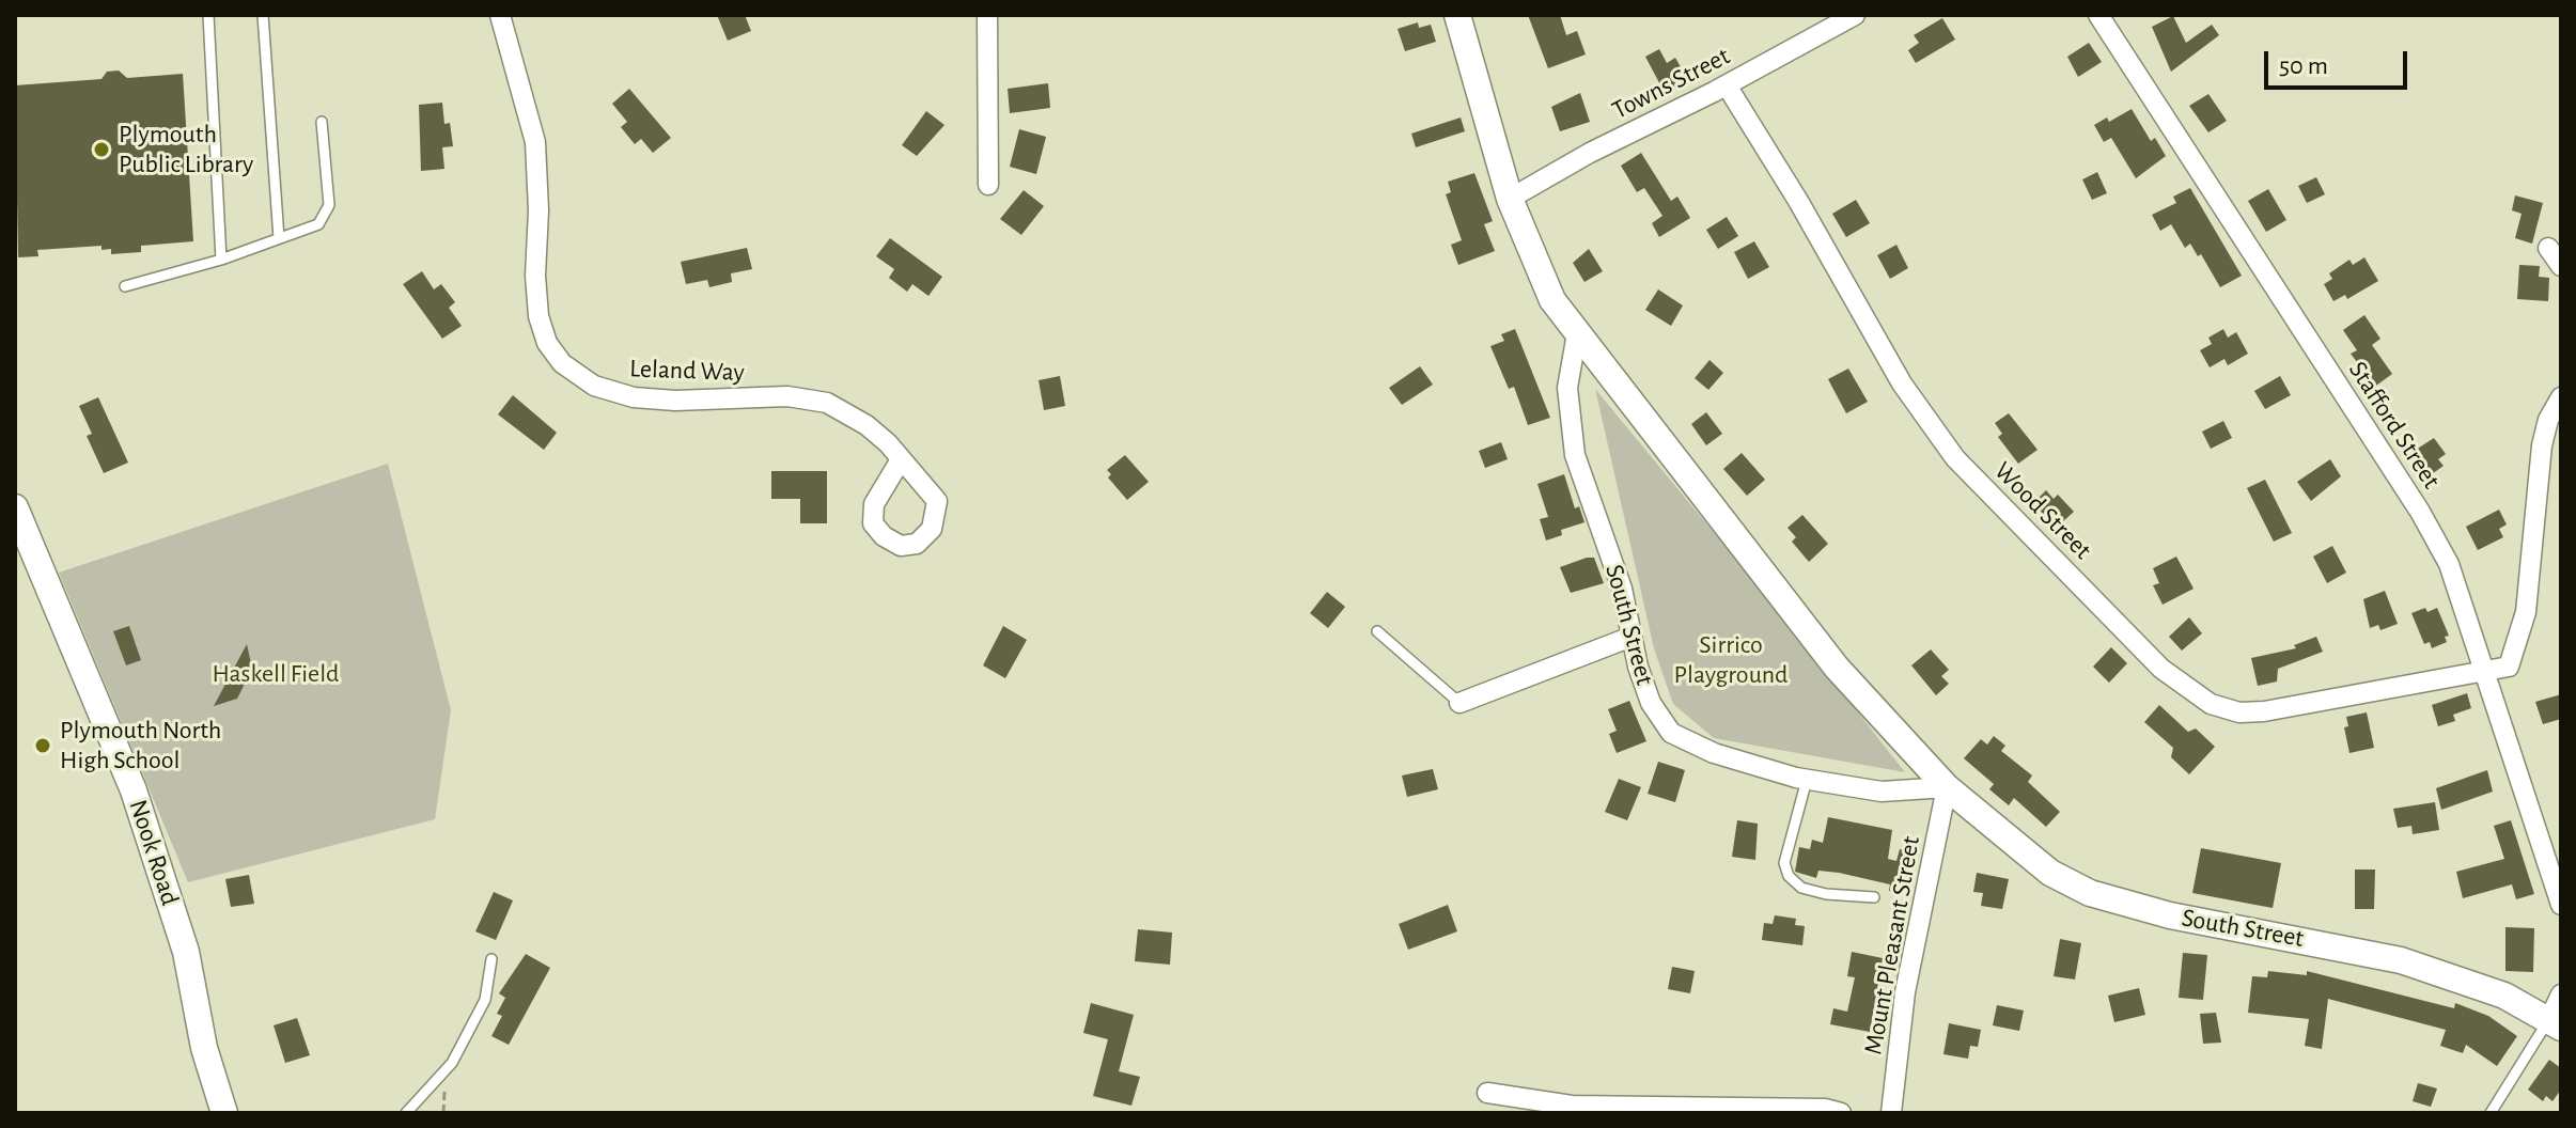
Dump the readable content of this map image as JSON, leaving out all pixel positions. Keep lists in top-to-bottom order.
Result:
{
  "streets": {
    "street": [
      "Towns Street",
      "Leland Way",
      "Stafford Street",
      "Wood Street",
      "South Street",
      "Nook Road",
      "Mount Pleasant Street"
    ]
  },
  "crossings": [
    ["Towns Street", "Wood Street"],
    ["Towns Street", "South Street"],
    ["Stafford Street", "Wood Street"],
    ["South Street", "Mount Pleasant Street"]
  ],
  "parks": ["Sirrico Playground", "Haskell Field"],
  "places": ["Plymouth Public Library", "Plymouth North High School"],
  "scale_bar": "50 m"
}
